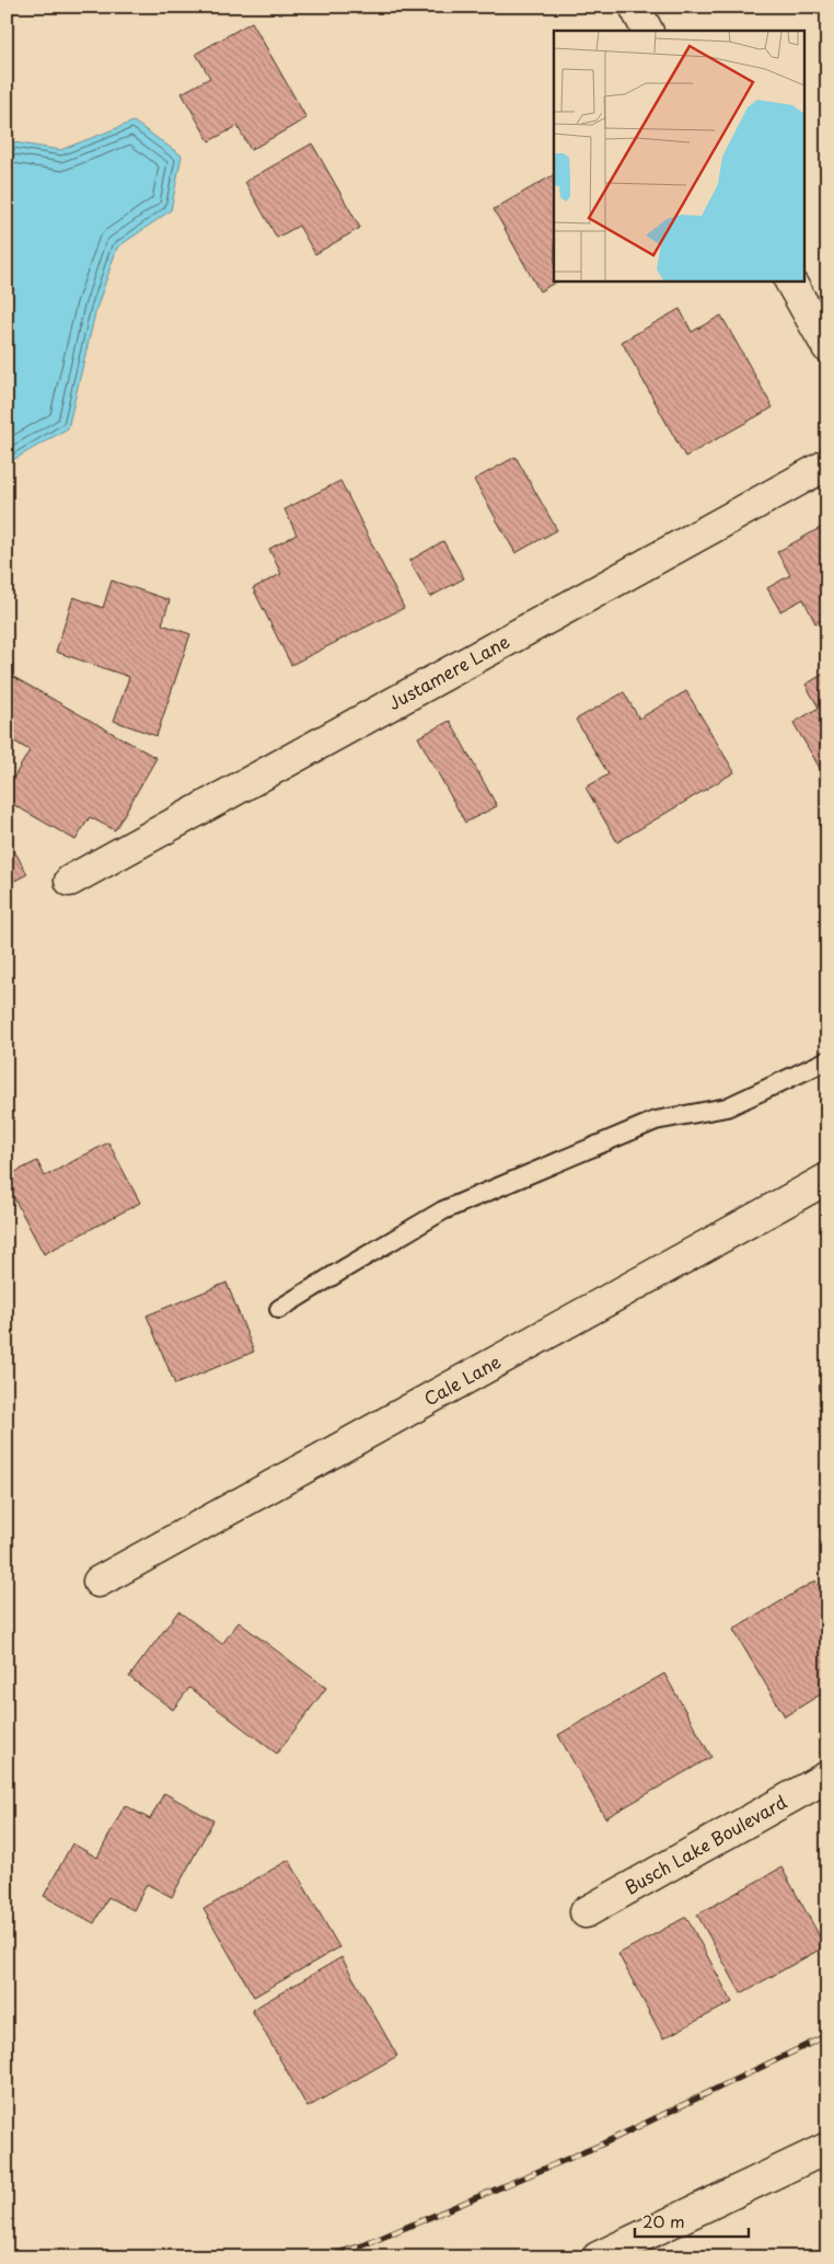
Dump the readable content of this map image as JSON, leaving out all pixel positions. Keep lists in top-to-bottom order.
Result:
{
  "streets": {
    "street": ["Justamere Lane", "Cale Lane", "Busch Lake Boulevard"]
  },
  "scale_bar": "20 m"
}
